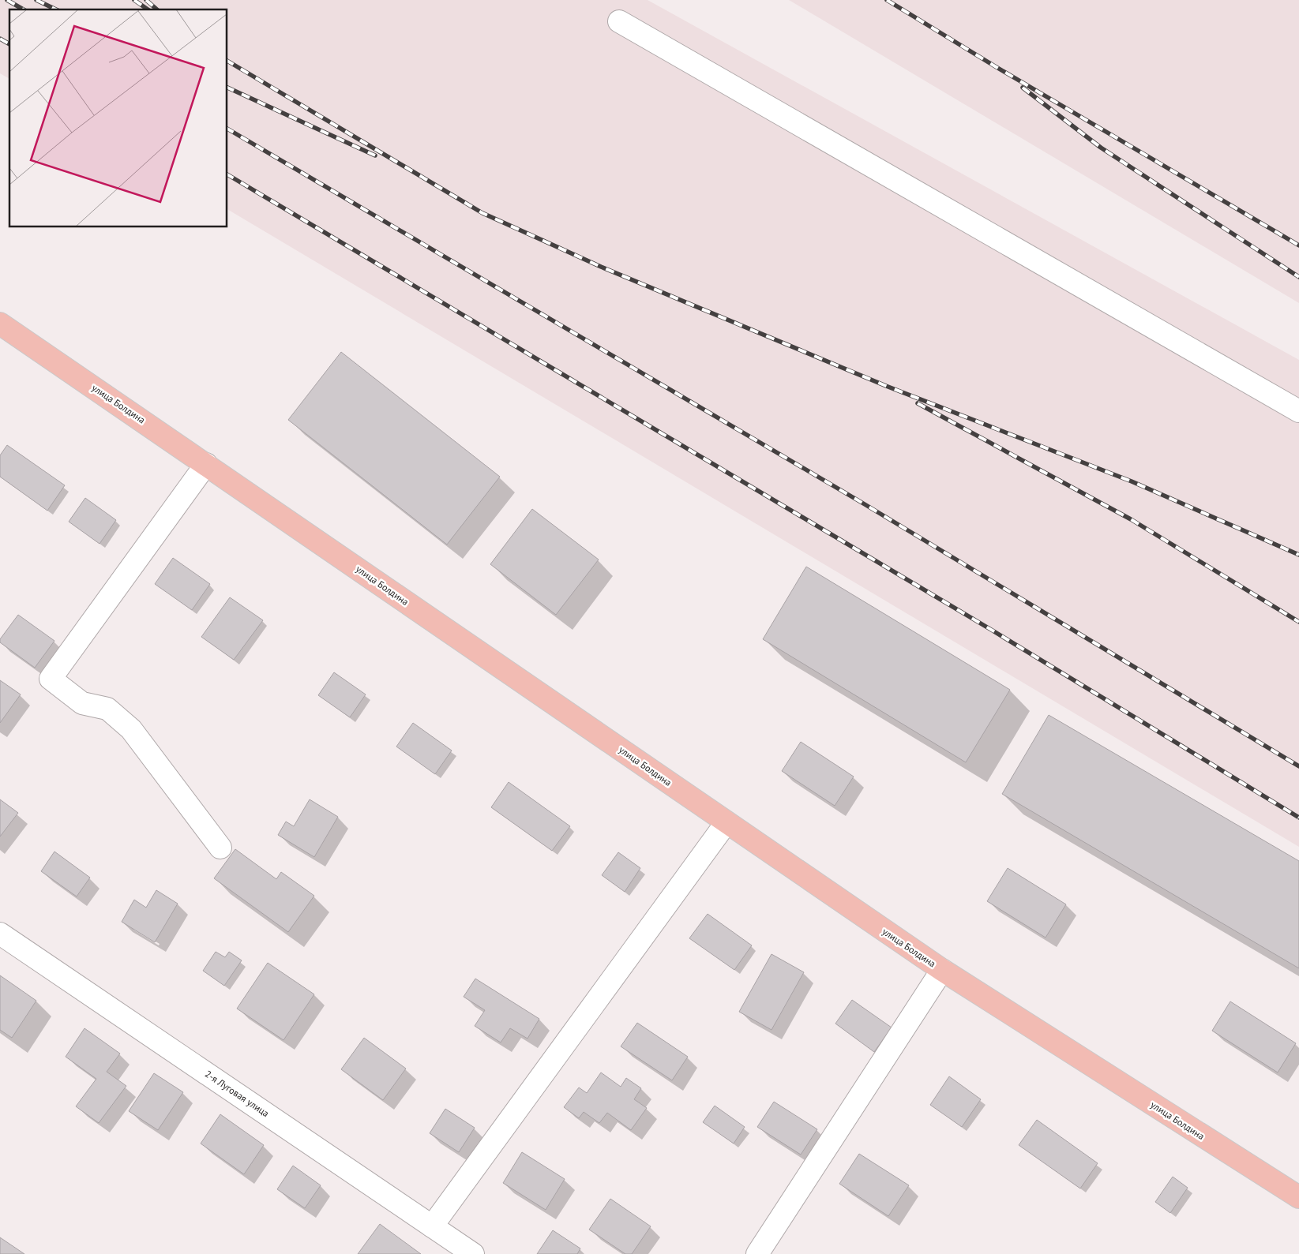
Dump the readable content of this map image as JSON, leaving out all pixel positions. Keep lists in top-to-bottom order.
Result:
{
  "streets": {
    "main road": ["улица Болдина"],
    "street": ["2-я Луговая улица"]
  }
}
